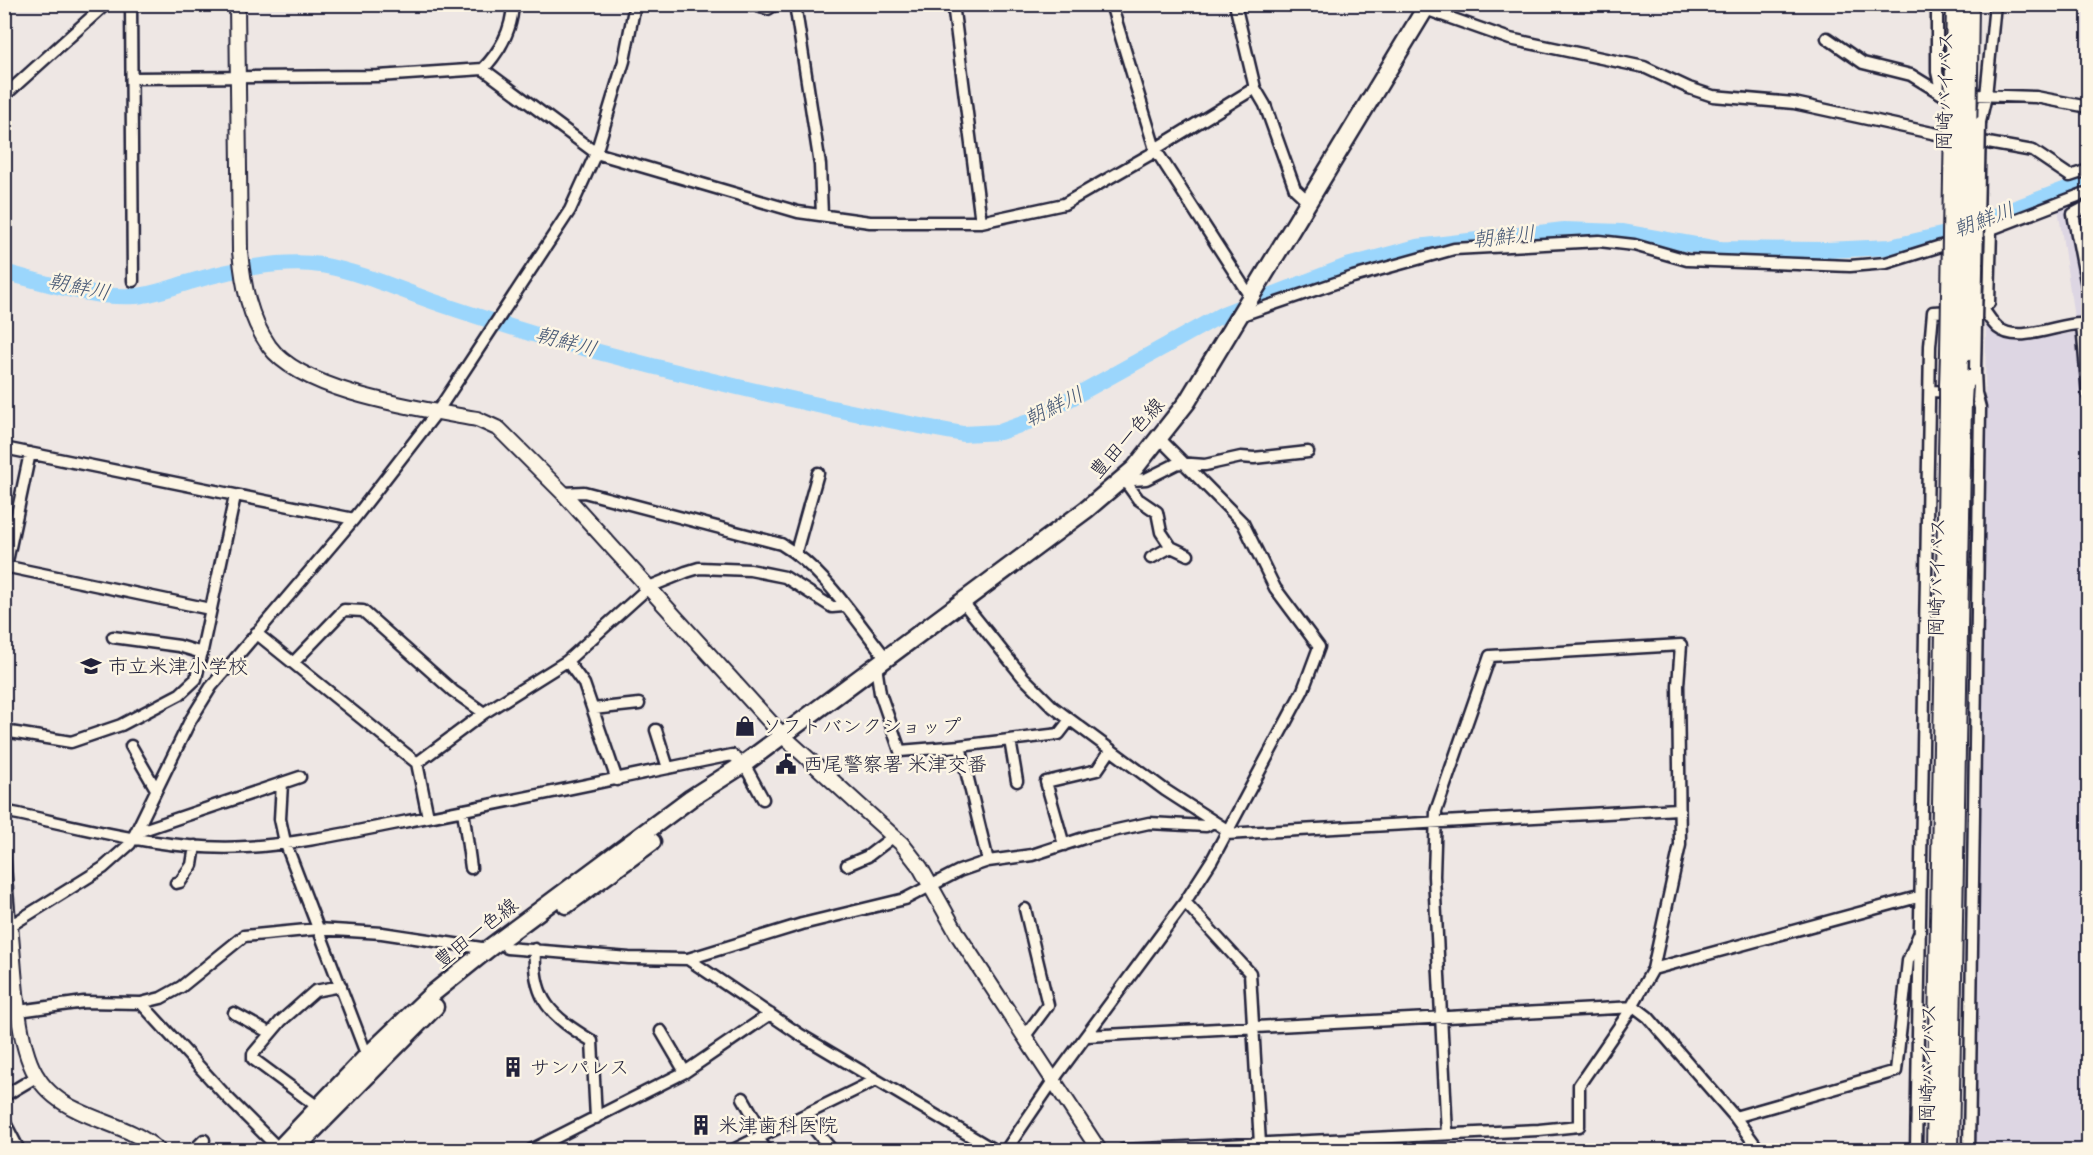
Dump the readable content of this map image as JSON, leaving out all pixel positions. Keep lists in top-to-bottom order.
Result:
{
  "streets": {
    "highway": ["岡崎バイパス"],
    "main road": ["豊田一色線"]
  },
  "water": ["朝鮮川"],
  "places": {
    "school or university": ["市立米津小学校"],
    "shop": ["ソフトバンクショップ"],
    "public building": ["西尾警察署 米津交番"],
    "building": ["サンパレス", "米津歯科医院"]
  }
}
